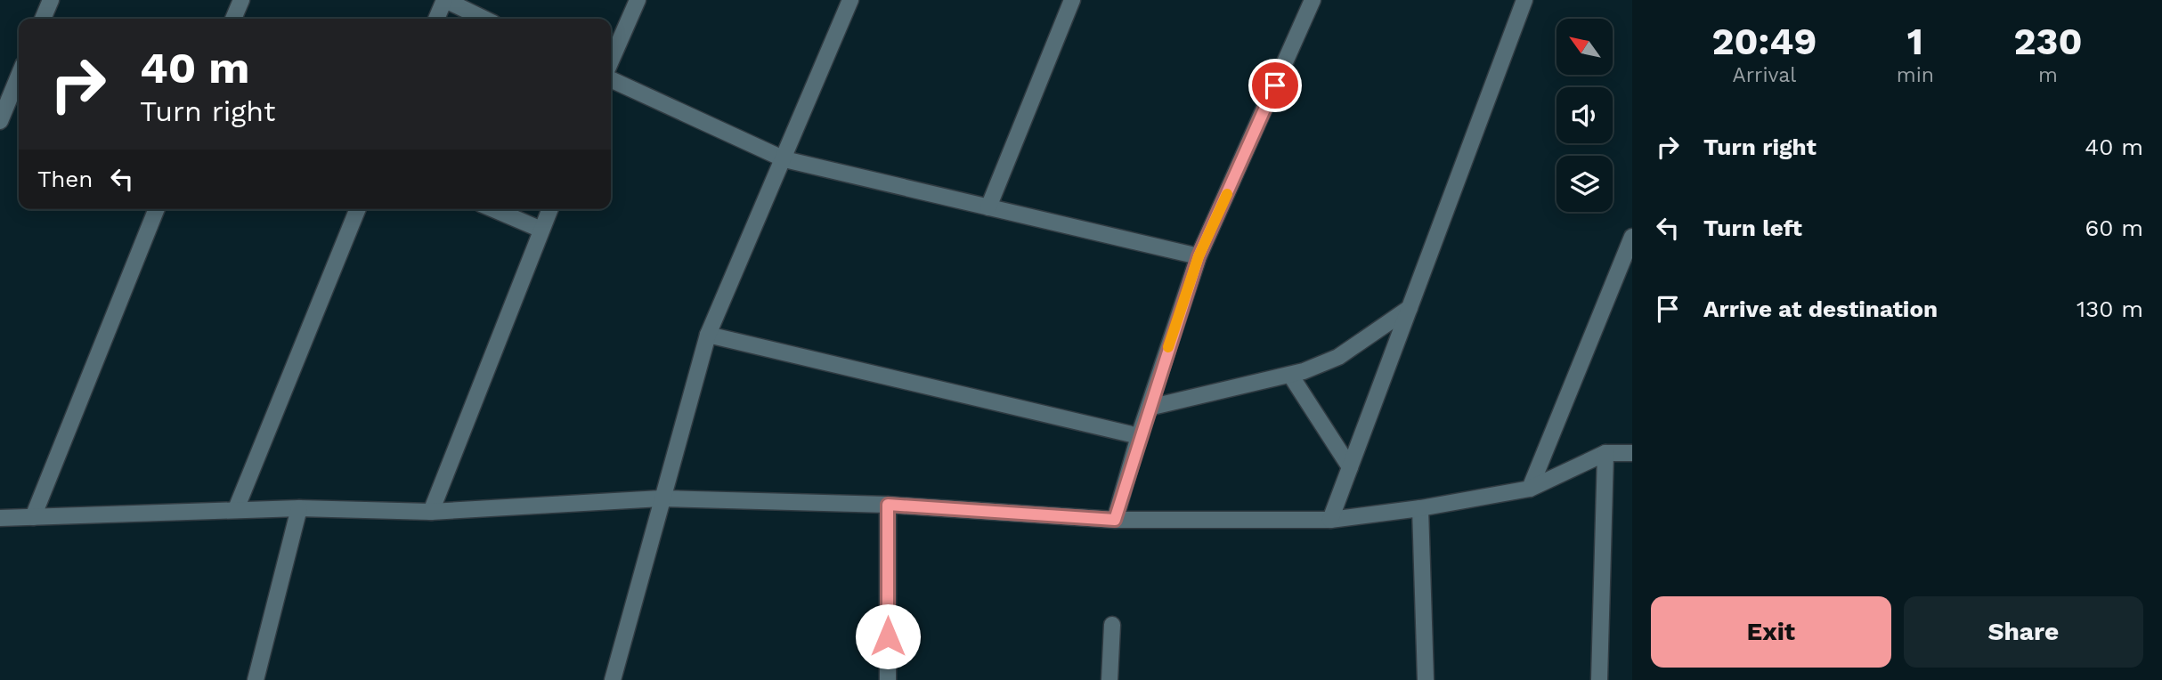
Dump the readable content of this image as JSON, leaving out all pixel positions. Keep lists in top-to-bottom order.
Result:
{
  "north": "top left",
  "page": {
    "eta": [
      "20:49",
      "Arrival",
      "1",
      "min",
      "230",
      "m"
    ],
    "turn": ["40 m", "Turn right"],
    "list": [
      {
        "name": "Turn right",
        "value": "40 m"
      },
      {
        "name": "Turn left",
        "value": "60 m"
      },
      {
        "name": "Arrive at destination",
        "value": "130 m"
      }
    ],
    "then": "Then",
    "buttons": ["Exit", "Share"]
  }
}
